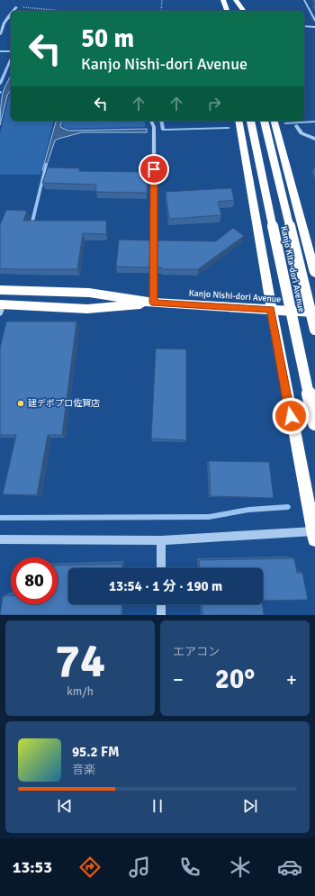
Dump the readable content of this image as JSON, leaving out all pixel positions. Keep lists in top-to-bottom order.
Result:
{
  "streets": {
    "highway": ["Kanjo Kita-dori Avenue", "Kanjo Nishi-dori Avenue"]
  },
  "places": ["建デポプロ佐賀店"],
  "page": {
    "turn": ["50 m", "Kanjo Nishi-dori Avenue"],
    "limit": "80",
    "trip": "13:54 · 1 分 · 190 m",
    "tile": [
      ["74", "km/h"],
      "エアコン"
    ],
    "heat": ["−", "20°", "+"],
    "song": ["95.2 FM", "音楽"],
    "tabs": "13:53"
  }
}
